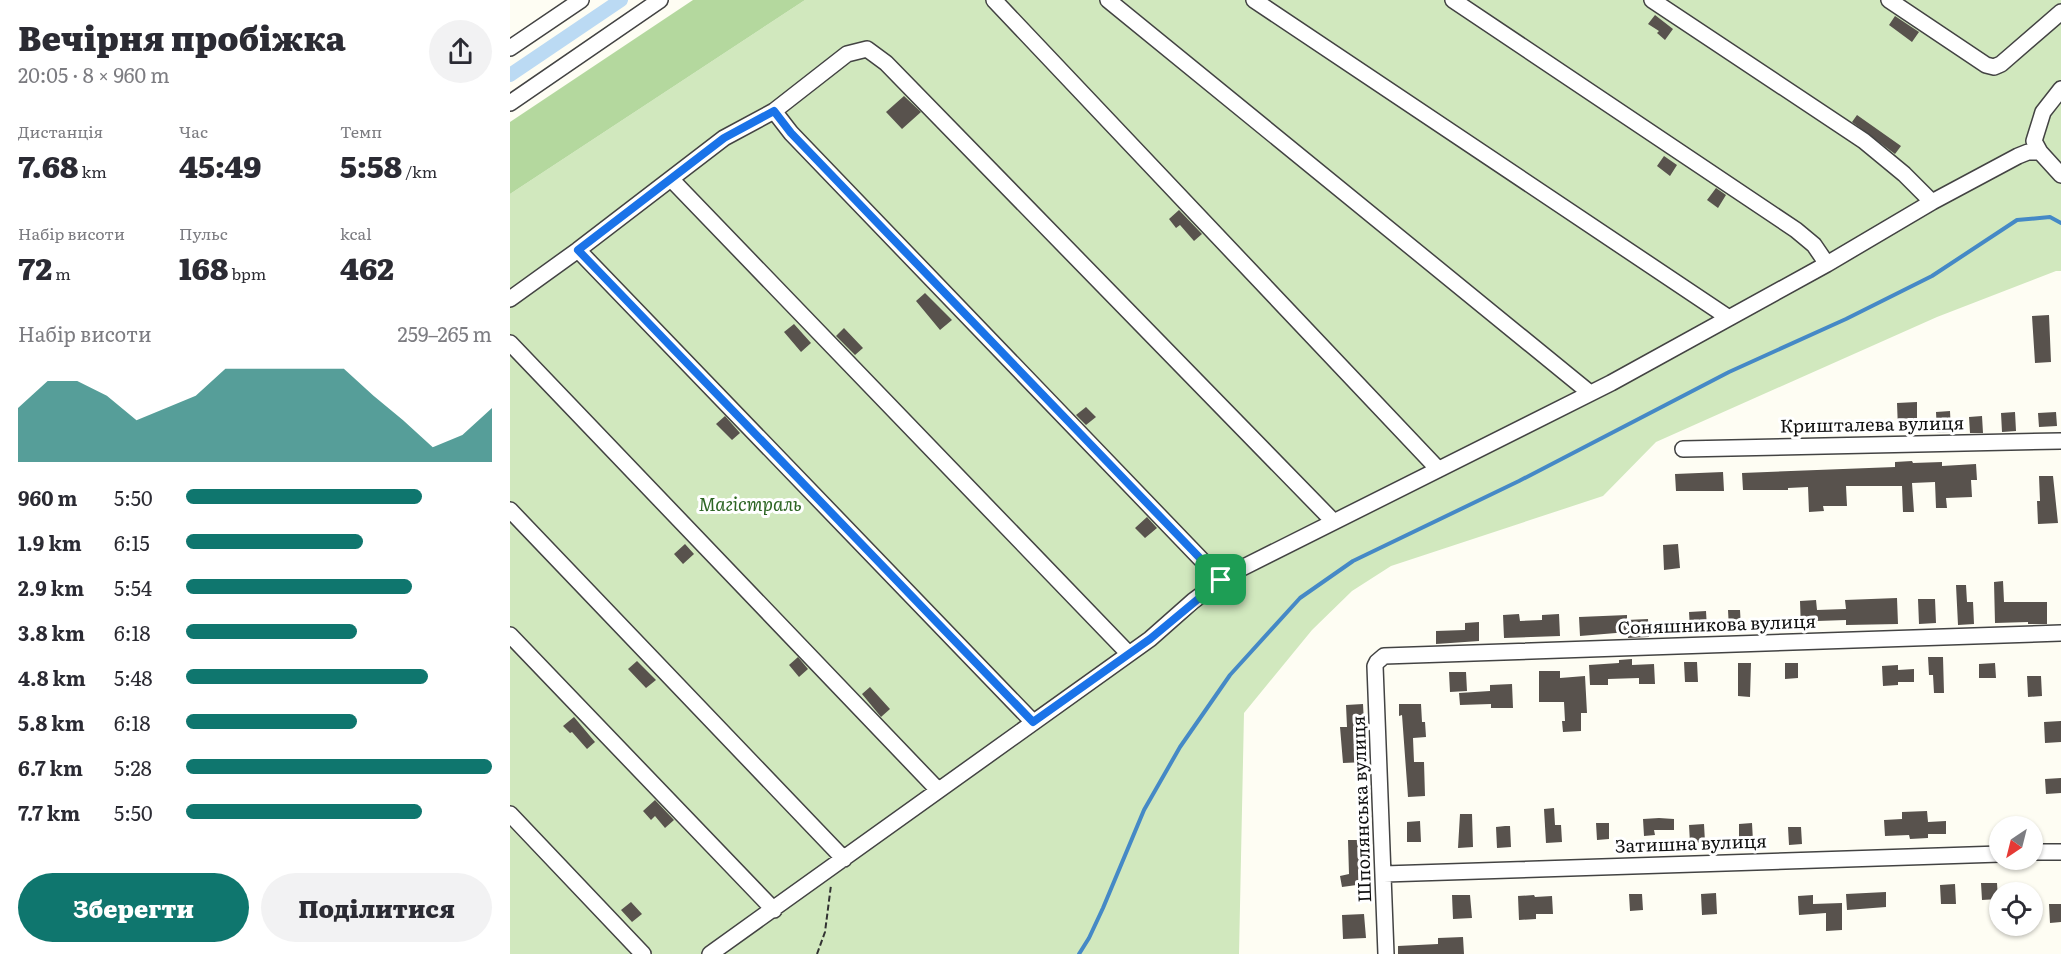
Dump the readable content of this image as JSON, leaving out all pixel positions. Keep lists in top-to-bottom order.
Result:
{
  "streets": {
    "street": [
      "Кришталева вулиця",
      "Соняшникова вулиця",
      "Шполянська вулиця",
      "Затишна вулиця"
    ]
  },
  "crossings": [
    ["Соняшникова вулиця", "Шполянська вулиця"],
    ["Шполянська вулиця", "Затишна вулиця"]
  ],
  "parks": ["Магістраль"],
  "north": "bottom left",
  "page": {
    "heading": ["Вечірня пробіжка", "20:05 · 8 × 960 m"],
    "stats": [
      ["Дистанція", "7.68 km"],
      ["Час", "45:49"],
      ["Темп", "5:58 /km"],
      ["Набір висоти", "72 m"],
      ["Пульс", "168 bpm"],
      ["kcal", "462"]
    ],
    "chart": ["Набір висоти", "259–265 m"],
    "list": [
      {
        "name": "960 m",
        "note": "5:50"
      },
      {
        "name": "1.9 km",
        "note": "6:15"
      },
      {
        "name": "2.9 km",
        "note": "5:54"
      },
      {
        "name": "3.8 km",
        "note": "6:18"
      },
      {
        "name": "4.8 km",
        "note": "5:48"
      },
      {
        "name": "5.8 km",
        "note": "6:18"
      },
      {
        "name": "6.7 km",
        "note": "5:28"
      },
      {
        "name": "7.7 km",
        "note": "5:50"
      }
    ],
    "buttons": ["Зберегти", "Поділитися"]
  }
}
